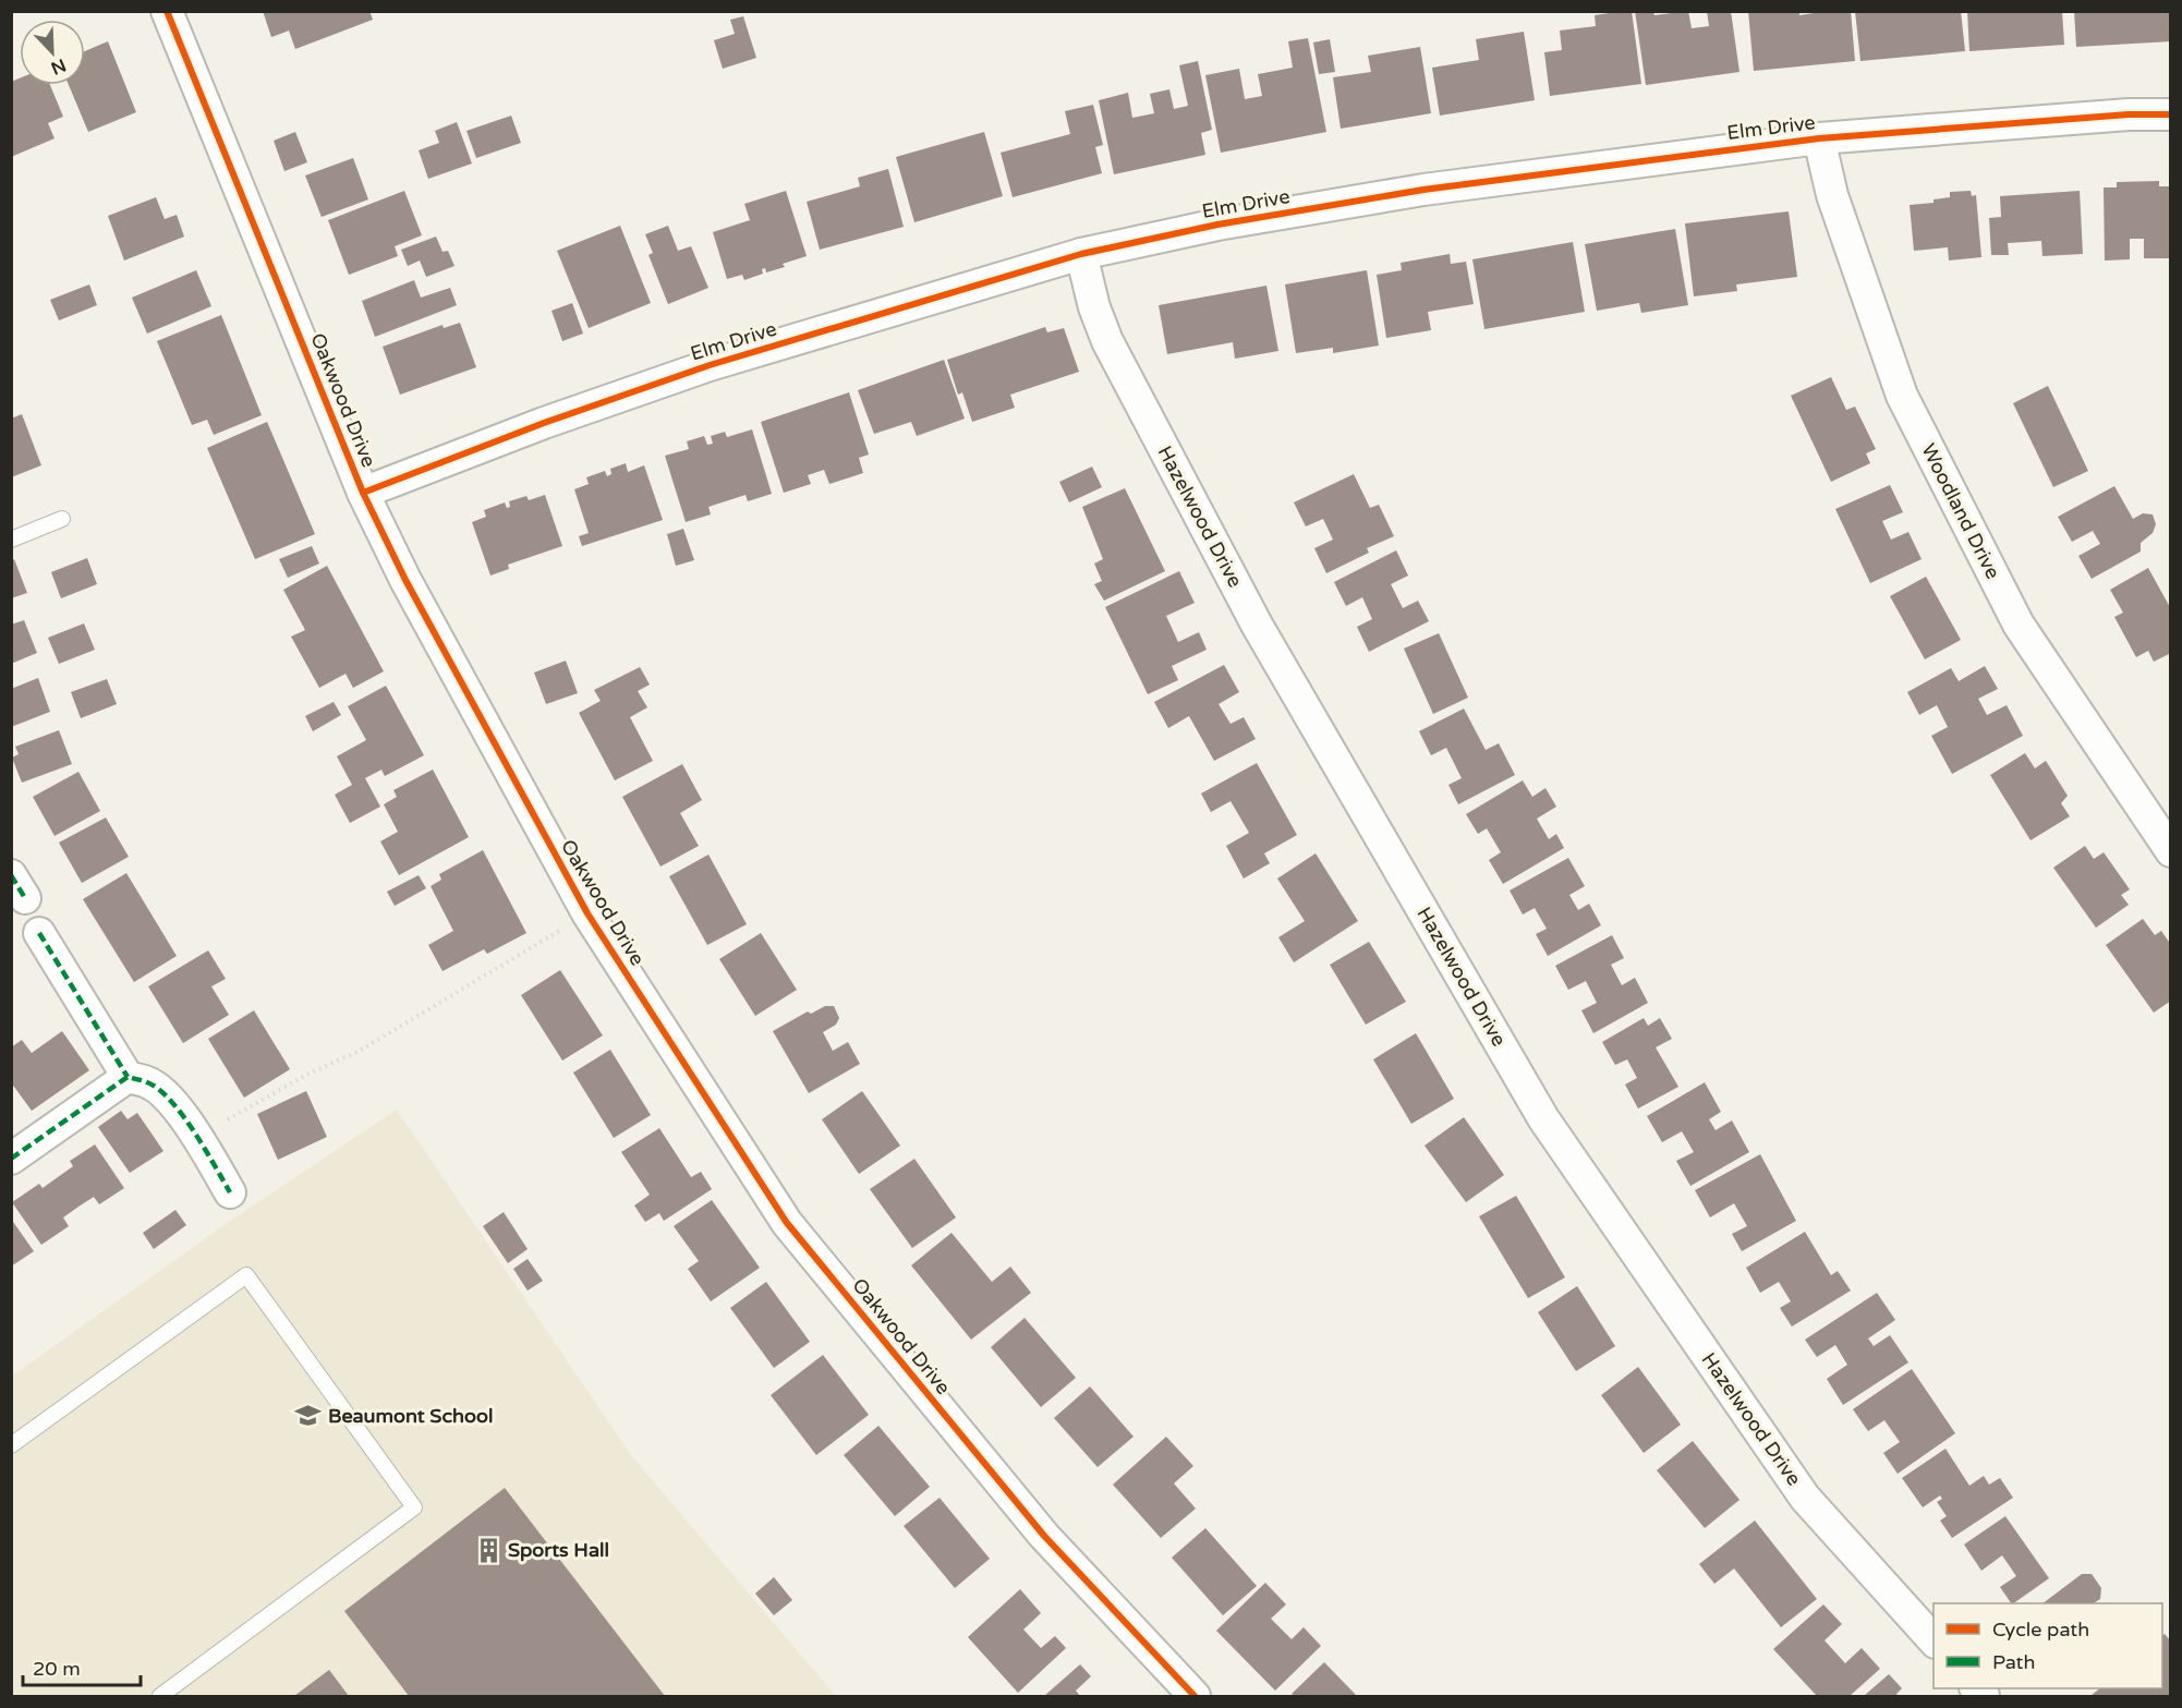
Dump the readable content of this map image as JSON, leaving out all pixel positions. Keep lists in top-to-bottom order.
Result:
{
  "streets": {
    "street": [
      "Elm Drive",
      "Oakwood Drive",
      "Woodland Drive",
      "Hazelwood Drive"
    ]
  },
  "crossings": [
    ["Elm Drive", "Oakwood Drive"],
    ["Elm Drive", "Woodland Drive"],
    ["Elm Drive", "Hazelwood Drive"]
  ],
  "places": {
    "school or university": ["Beaumont School"],
    "building": ["Sports Hall"]
  },
  "legend": ["Cycle path", "Path"],
  "scale_bar": "20 m",
  "north": "bottom right"
}
